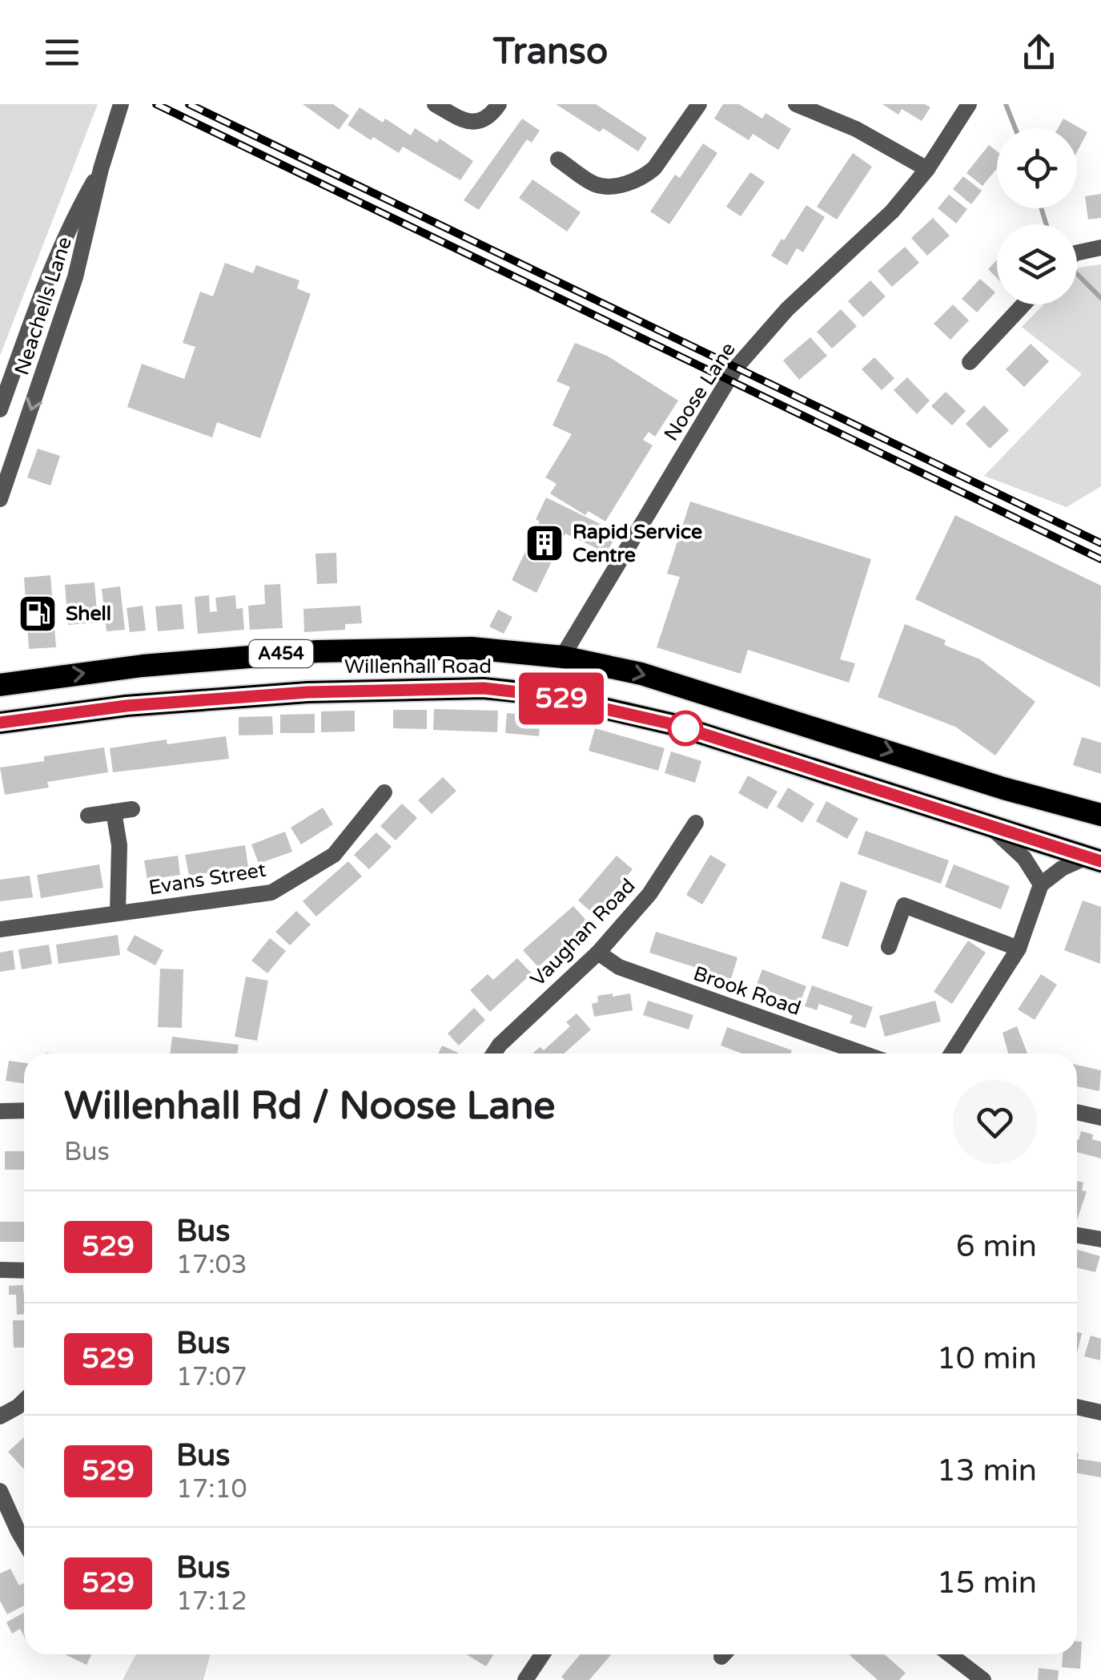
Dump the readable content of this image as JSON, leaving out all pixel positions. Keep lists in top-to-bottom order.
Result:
{
  "streets": {
    "highway": ["A454", "Willenhall Road"],
    "street": [
      "Neachells Lane",
      "Noose Lane",
      "Evans Street",
      "Vaughan Road",
      "Brook Road"
    ]
  },
  "crossings": [
    ["Noose Lane", "Willenhall Road"],
    ["Vaughan Road", "Brook Road"]
  ],
  "places": {
    "building": ["Rapid Service Centre"],
    "fuel station": ["Shell"]
  },
  "lines": ["bus line 529"],
  "page": {
    "header": "Transo",
    "on_map": "529",
    "heading": ["Willenhall Rd / Noose Lane", "Bus"],
    "list": [
      {
        "mark": "529",
        "name": "Bus",
        "note": "17:03",
        "value": "6 min"
      },
      {
        "mark": "529",
        "name": "Bus",
        "note": "17:07",
        "value": "10 min"
      },
      {
        "mark": "529",
        "name": "Bus",
        "note": "17:10",
        "value": "13 min"
      },
      {
        "mark": "529",
        "name": "Bus",
        "note": "17:12",
        "value": "15 min"
      }
    ]
  }
}
